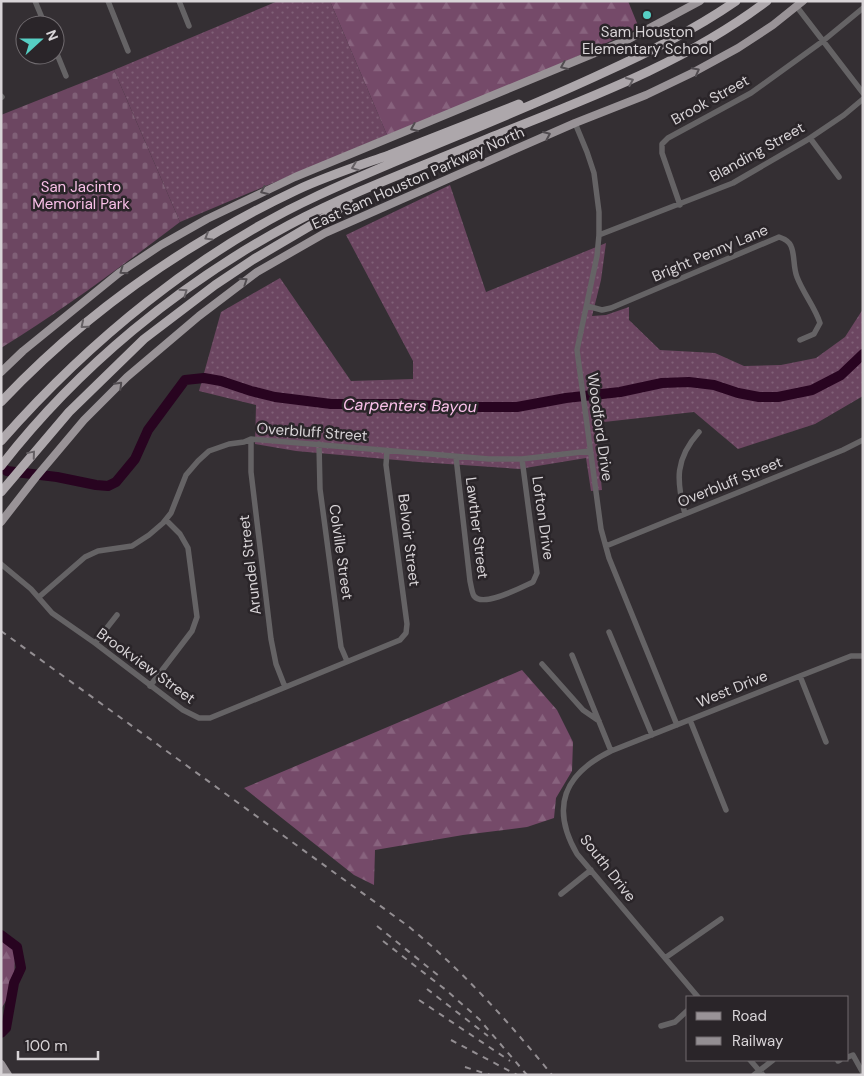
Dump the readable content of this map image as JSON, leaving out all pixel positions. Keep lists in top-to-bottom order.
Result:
{
  "streets": {
    "highway": ["East Sam Houston Parkway North"],
    "street": [
      "Brook Street",
      "Blanding Street",
      "Bright Penny Lane",
      "Woodford Drive",
      "Overbluff Street",
      "Lofton Drive",
      "Lawther Street",
      "Belvoir Street",
      "Colville Street",
      "Arundel Street",
      "Brookview Street",
      "West Drive",
      "South Drive"
    ]
  },
  "crossings": [
    ["Brook Street", "Blanding Street"],
    ["Blanding Street", "Woodford Drive"],
    ["East Sam Houston Parkway North", "Woodford Drive"],
    ["Bright Penny Lane", "Woodford Drive"],
    ["Woodford Drive", "Overbluff Street"],
    ["Woodford Drive", "West Drive"],
    ["Overbluff Street", "Lofton Drive"],
    ["Overbluff Street", "Lawther Street"],
    ["Overbluff Street", "Belvoir Street"],
    ["Overbluff Street", "Colville Street"],
    ["Overbluff Street", "Arundel Street"],
    ["Overbluff Street", "Brookview Street"],
    ["Lofton Drive", "Lawther Street"],
    ["Belvoir Street", "Brookview Street"],
    ["Colville Street", "Brookview Street"],
    ["Arundel Street", "Brookview Street"],
    ["West Drive", "South Drive"]
  ],
  "water": ["Carpenters Bayou"],
  "parks": ["San Jacinto Memorial Park"],
  "places": ["Sam Houston Elementary School"],
  "legend": ["Road", "Railway"],
  "scale_bar": "100 m",
  "north": "right"
}
